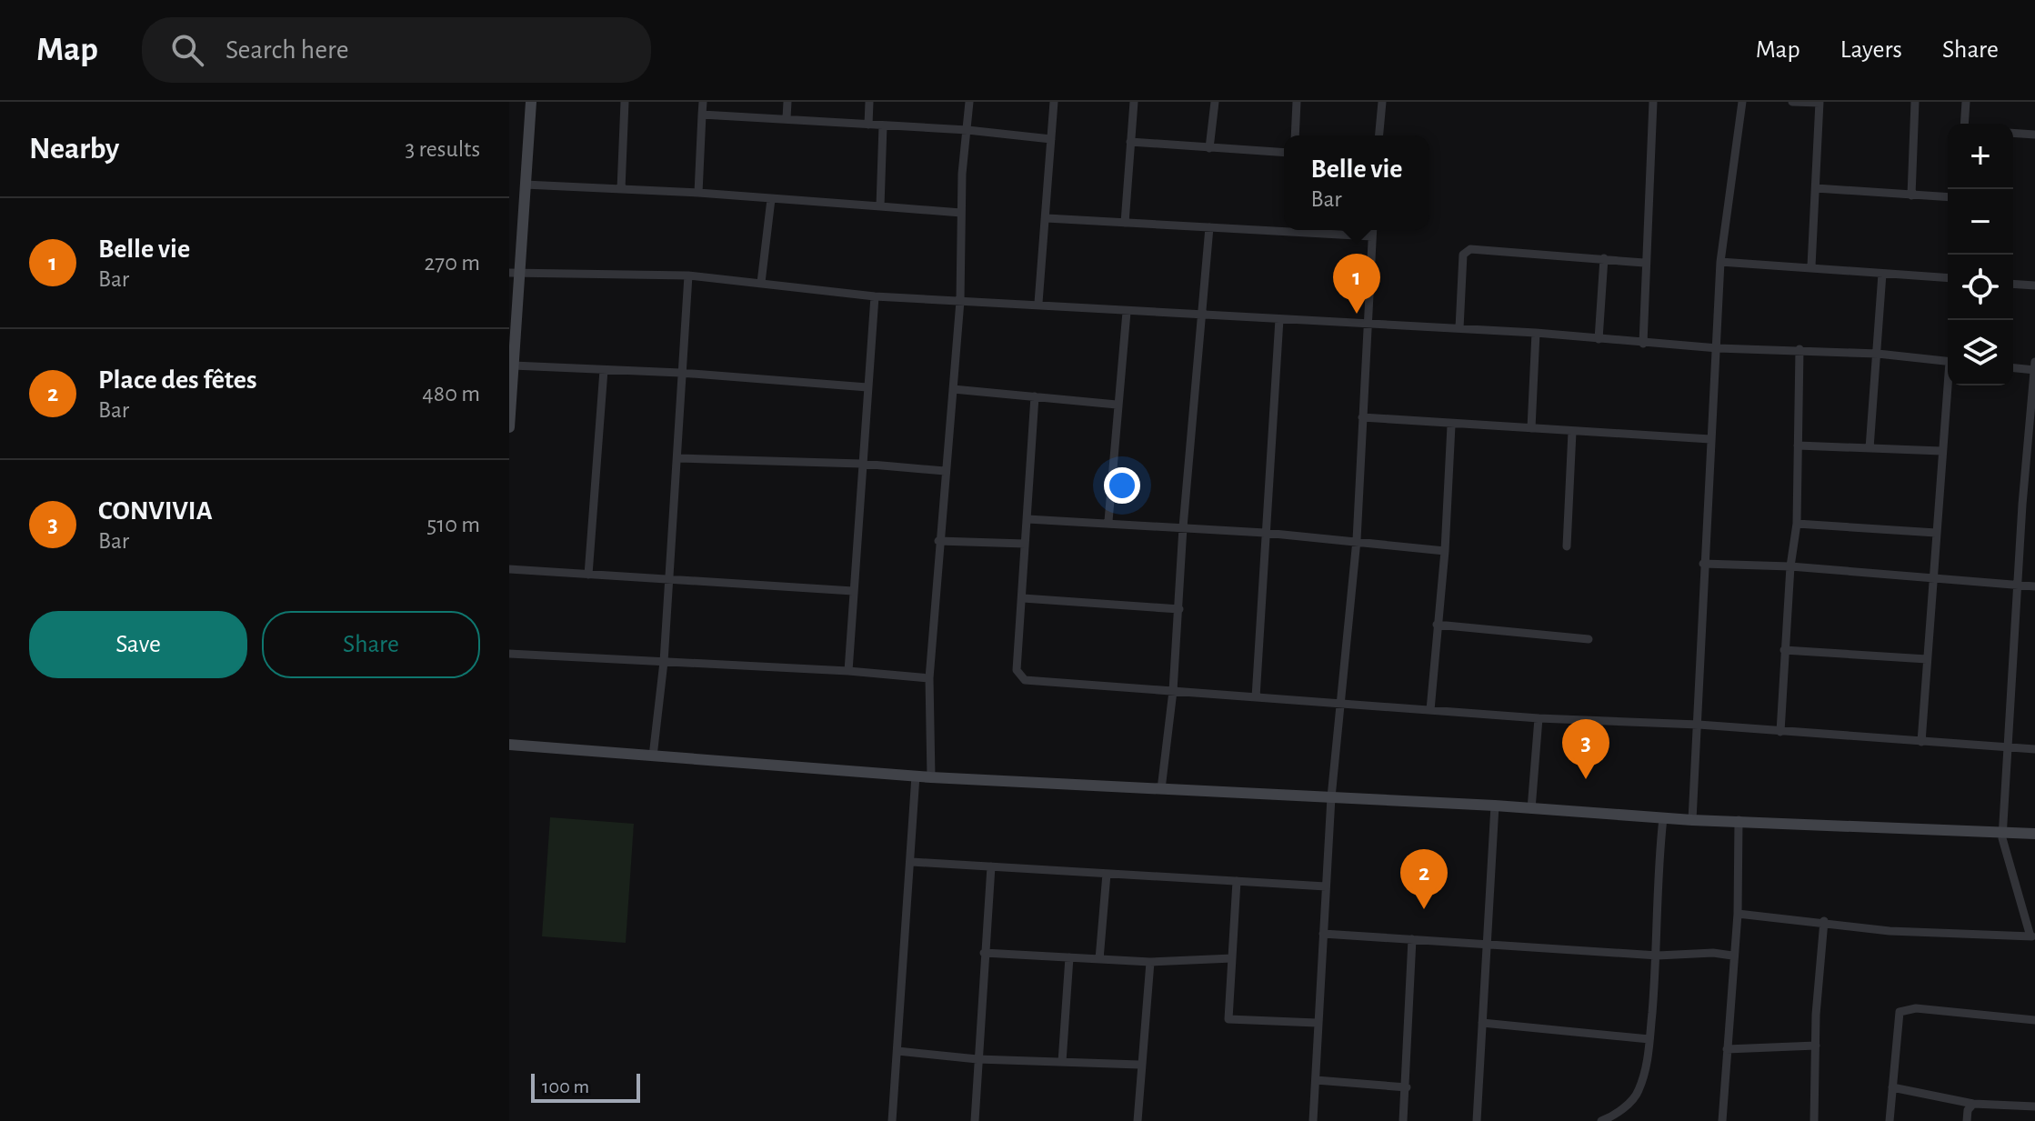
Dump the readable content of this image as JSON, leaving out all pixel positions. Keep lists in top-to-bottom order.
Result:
{
  "scale_bar": "100 m",
  "page": {
    "header": "Map",
    "search": "Search here",
    "nav": ["Map", "Layers", "Share"],
    "heading": ["Nearby", "3 results"],
    "map_buttons": ["+", "−"],
    "popup": ["Belle vie", "Bar"],
    "list": [
      {
        "mark": "1",
        "name": "Belle vie",
        "note": "Bar",
        "value": "270 m"
      },
      {
        "mark": "2",
        "name": "Place des fêtes",
        "note": "Bar",
        "value": "480 m"
      },
      {
        "mark": "3",
        "name": "CONVIVIA",
        "note": "Bar",
        "value": "510 m"
      }
    ],
    "pins": ["1", "3", "2"],
    "buttons": ["Save", "Share"],
    "scale": "100 m"
  }
}
